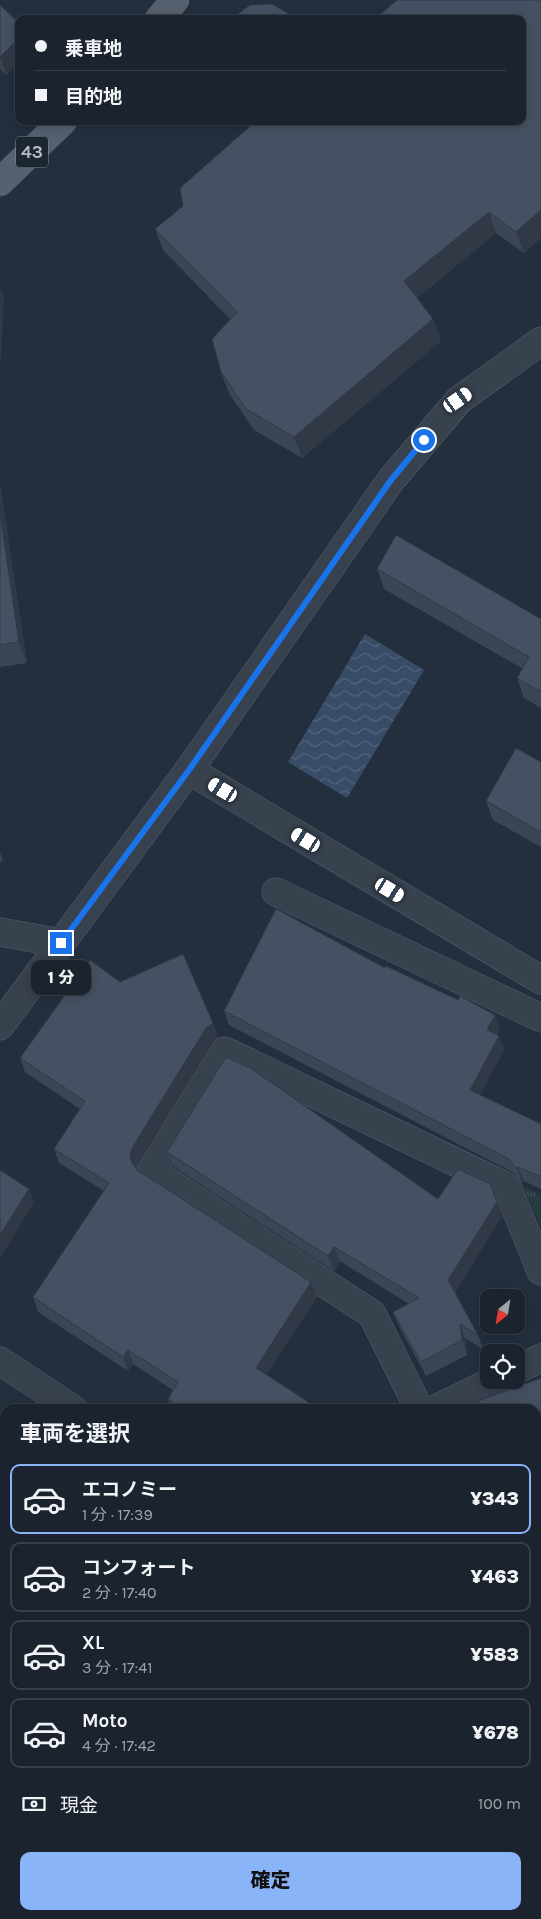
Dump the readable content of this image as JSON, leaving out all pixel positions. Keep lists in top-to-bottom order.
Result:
{
  "streets": {
    "main road": ["43"]
  },
  "north": "bottom left",
  "page": {
    "banner": ["乗車地", "目的地"],
    "bubble": "1 分",
    "heading": "車両を選択",
    "list": [
      {
        "name": "エコノミー",
        "note": "1 分 · 17:39",
        "value": "¥343"
      },
      {
        "name": "コンフォート",
        "note": "2 分 · 17:40",
        "value": "¥463"
      },
      {
        "name": "XL",
        "note": "3 分 · 17:41",
        "value": "¥583"
      },
      {
        "name": "Moto",
        "note": "4 分 · 17:42",
        "value": "¥678"
      }
    ],
    "pay": ["現金", "100 m"],
    "buttons": "確定"
  }
}
